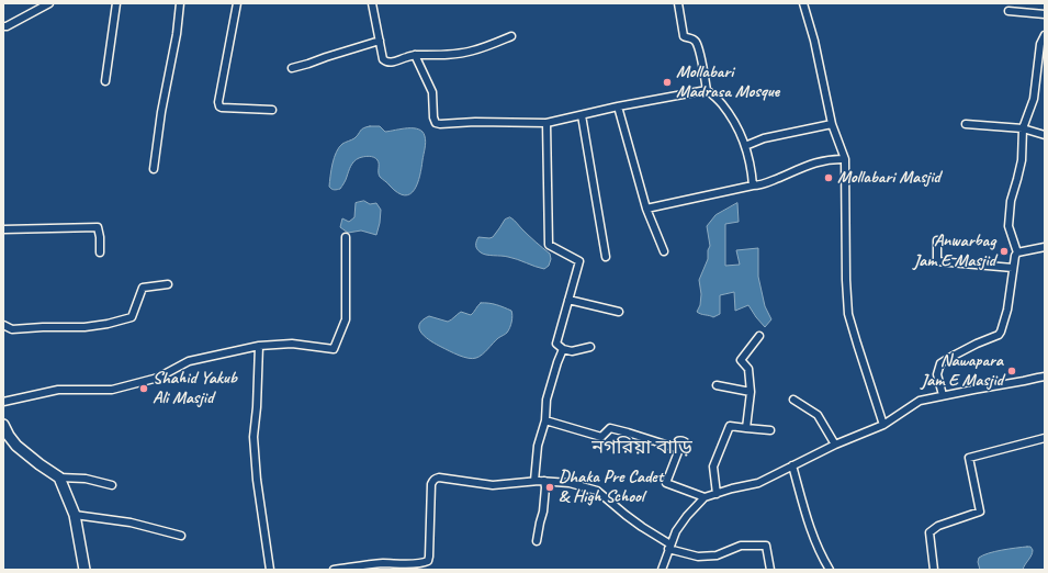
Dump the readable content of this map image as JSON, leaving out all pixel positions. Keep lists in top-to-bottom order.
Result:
{
  "districts": ["নগরিয়া বাড়ি"],
  "places": [
    "Mollabari Madrasa Mosque",
    "Mollabari Masjid",
    "Anwarbag Jam E Masjid",
    "Nawapara Jam E Masjid",
    "Shahid Yakub Ali Masjid",
    "Dhaka Pre Cadet & High School"
  ]
}
